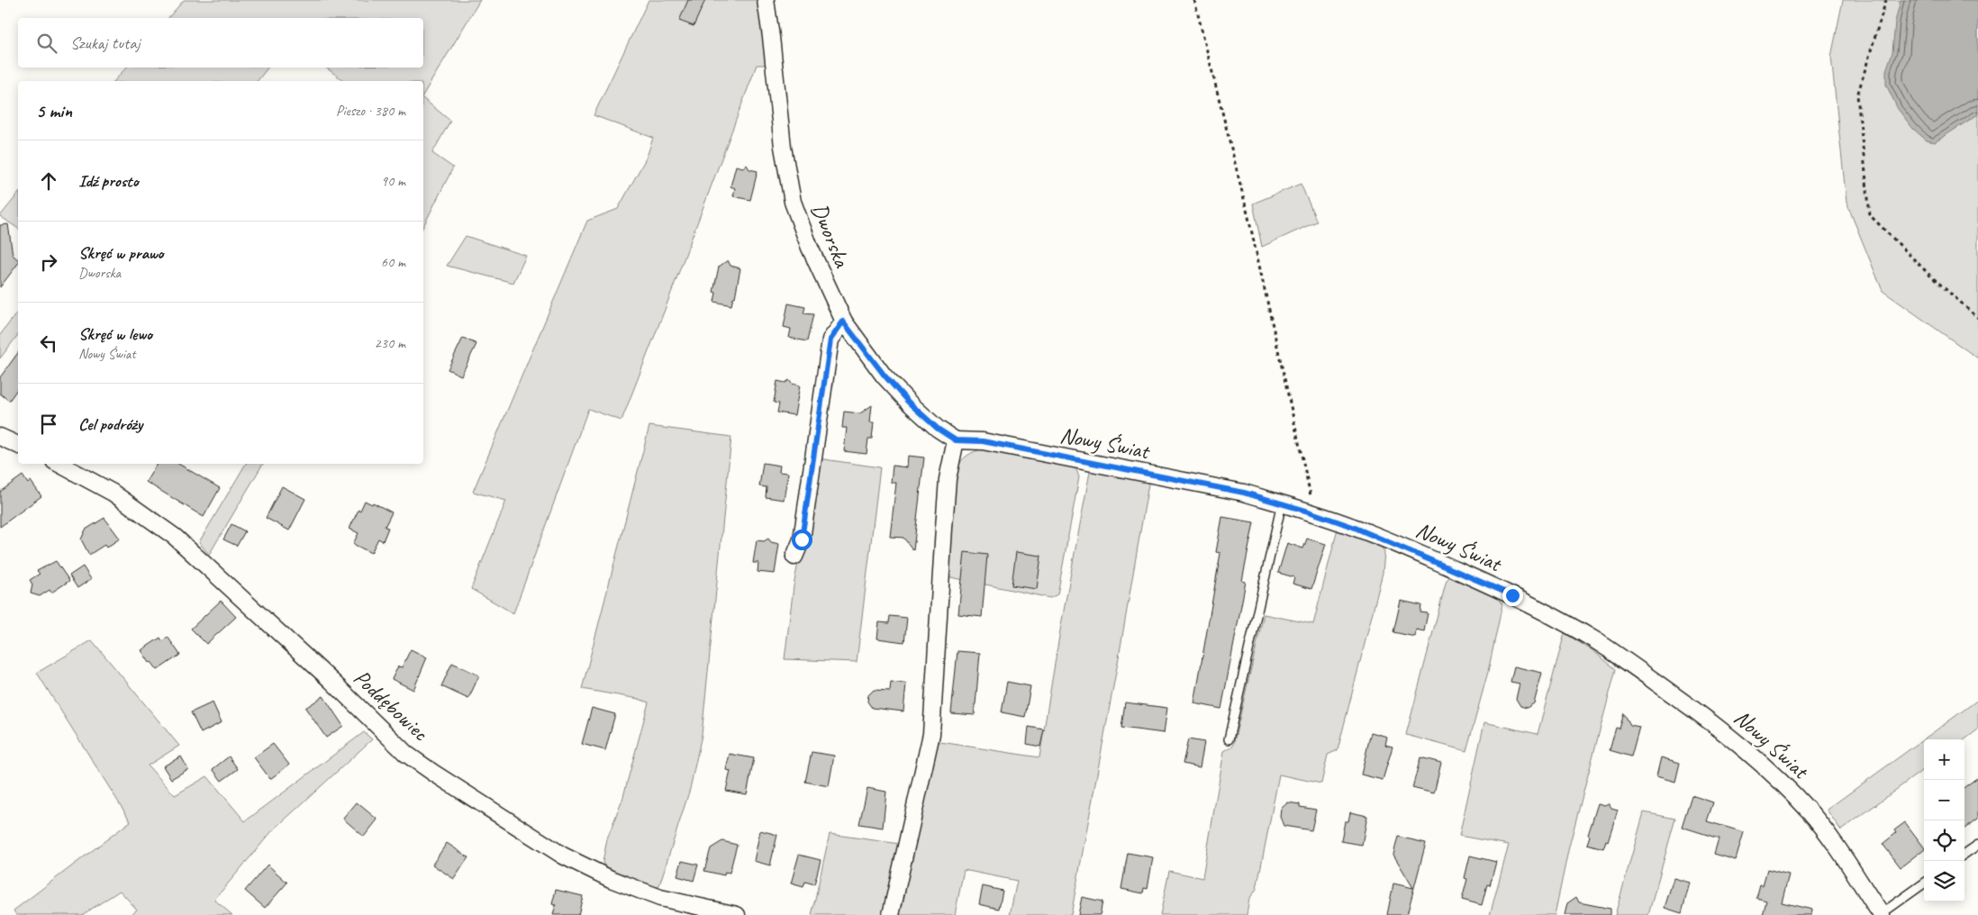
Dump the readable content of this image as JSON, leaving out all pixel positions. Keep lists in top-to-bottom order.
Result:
{
  "streets": {
    "street": ["Dworska", "Nowy Świat", "Poddębowiec"]
  },
  "crossings": [
    ["Dworska", "Nowy Świat"]
  ],
  "page": {
    "search": "Szukaj tutaj",
    "heading": ["5 min", "Pieszo · 380 m"],
    "list": [
      ["Idź prosto", "90 m"],
      ["Skręć w prawo", "Dworska", "60 m"],
      ["Skręć w lewo", "Nowy Świat", "230 m"],
      "Cel podróży"
    ],
    "map_buttons": ["+", "−"]
  }
}
